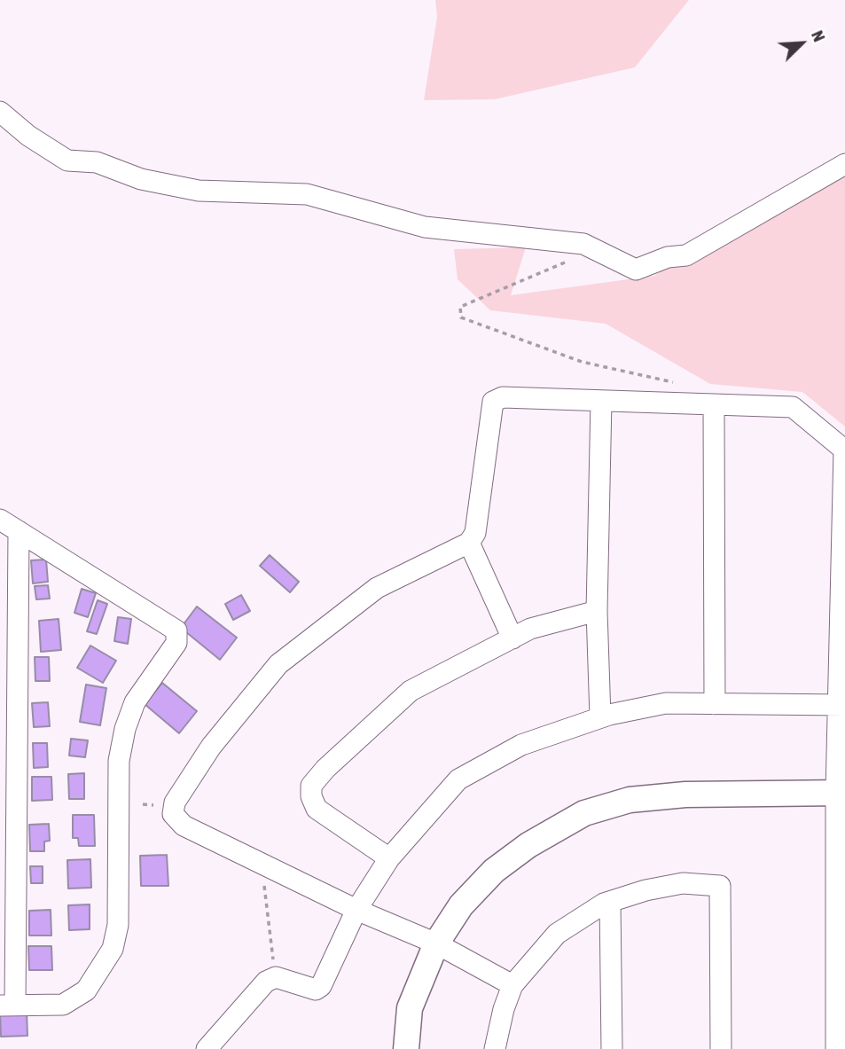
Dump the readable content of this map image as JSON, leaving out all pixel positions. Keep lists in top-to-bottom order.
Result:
{
  "north": "top right"
}
